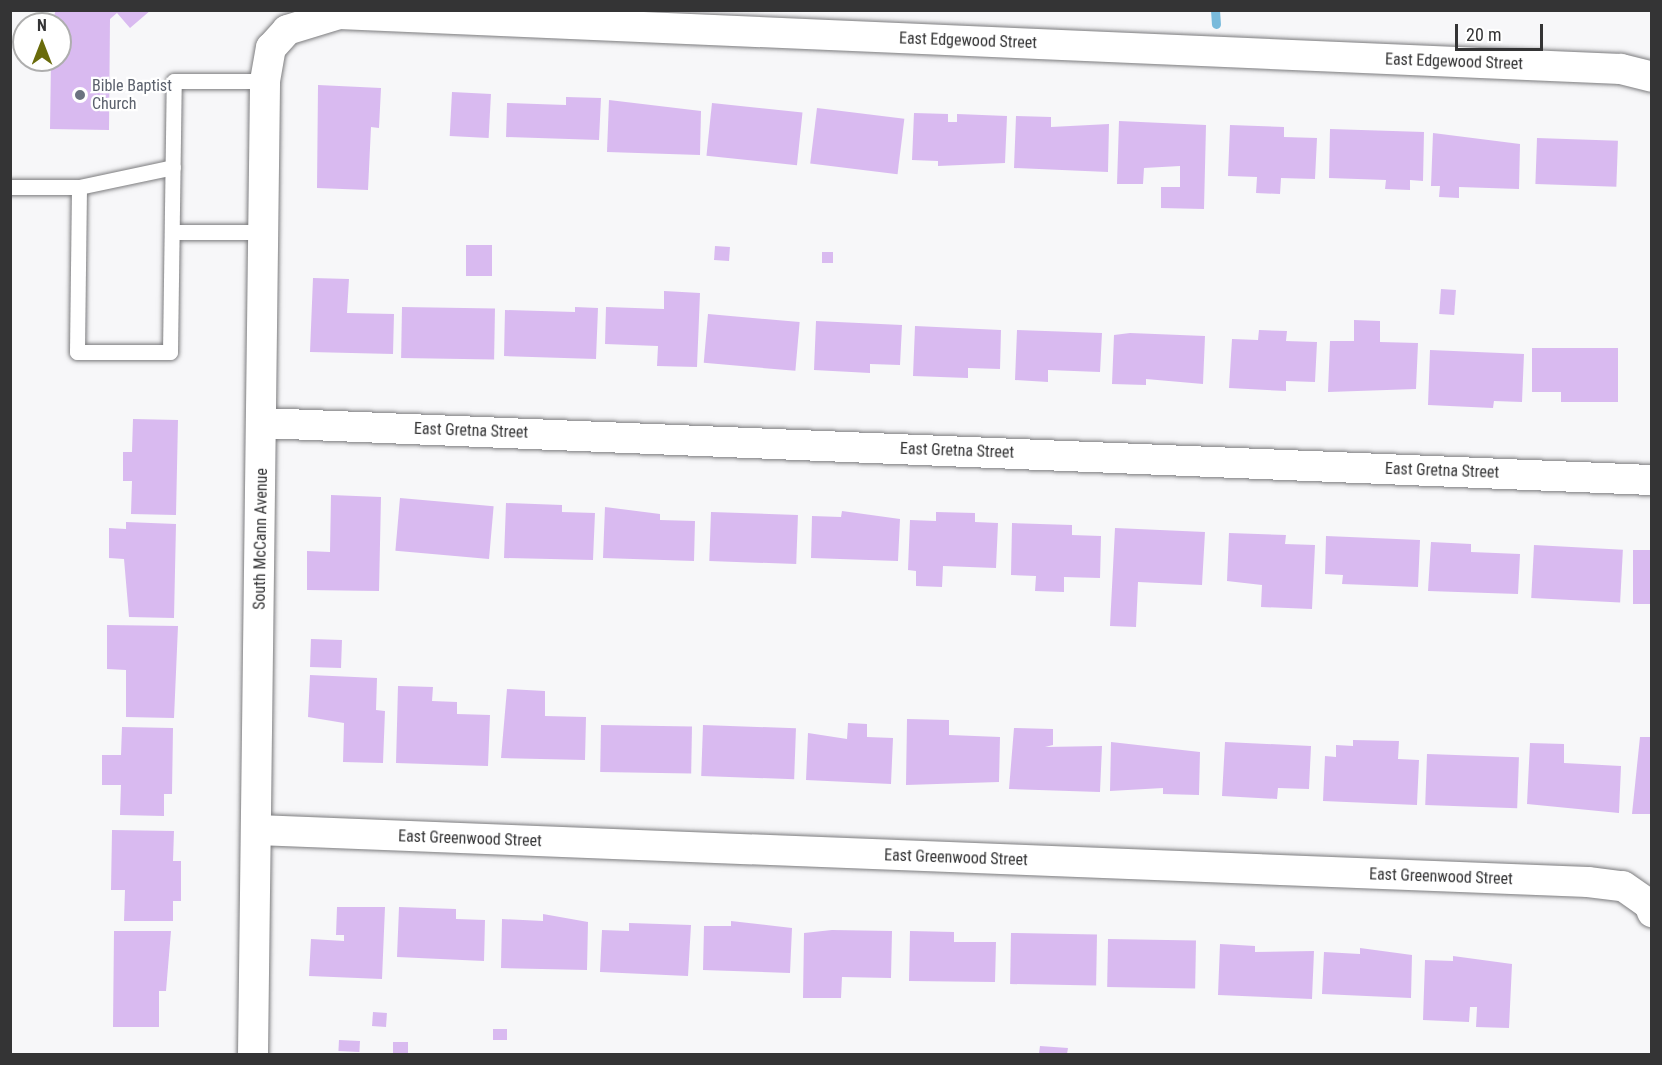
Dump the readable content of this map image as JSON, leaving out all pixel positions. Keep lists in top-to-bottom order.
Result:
{
  "streets": {
    "street": [
      "East Edgewood Street",
      "East Gretna Street",
      "South McCann Avenue",
      "East Greenwood Street"
    ]
  },
  "crossings": [
    ["East Edgewood Street", "South McCann Avenue"],
    ["East Gretna Street", "South McCann Avenue"],
    ["South McCann Avenue", "East Greenwood Street"]
  ],
  "places": ["Bible Baptist Church"],
  "scale_bar": "20 m",
  "north": "top"
}
